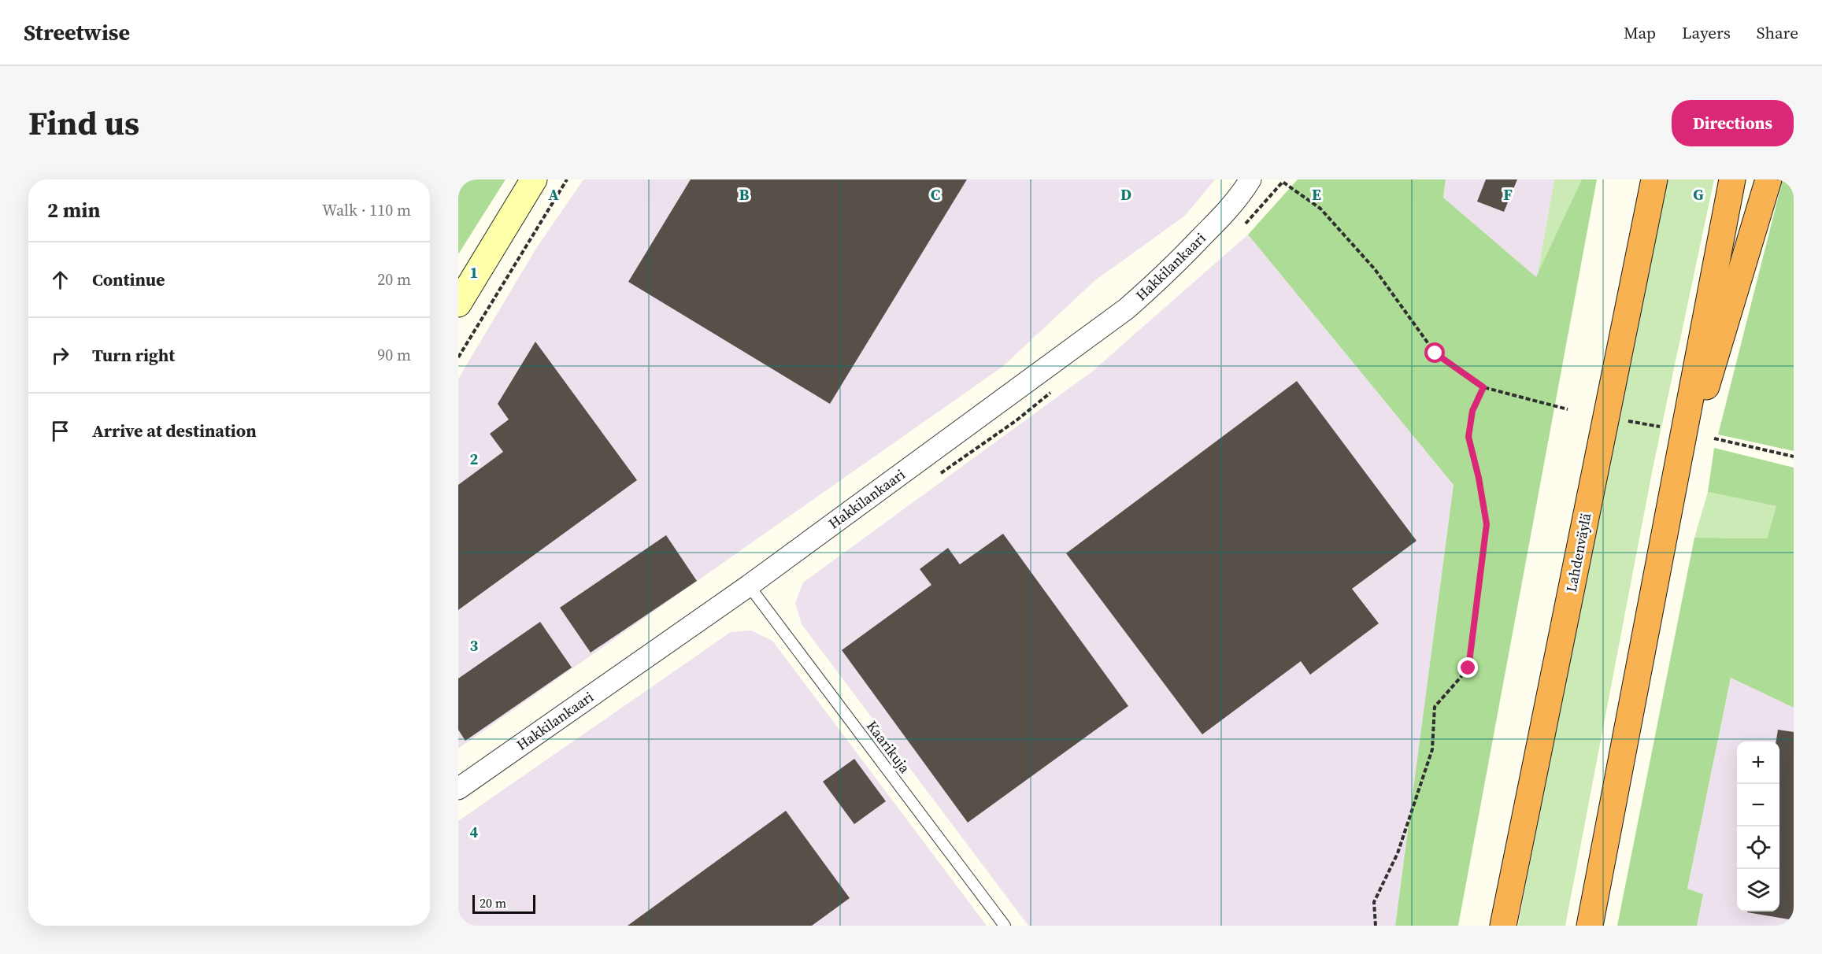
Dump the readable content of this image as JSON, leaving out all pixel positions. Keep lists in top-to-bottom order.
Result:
{
  "streets": {
    "highway": ["Lahdenväylä"],
    "street": ["Hakkilankaari"],
    "lane": ["Kaarikuja"]
  },
  "crossings": [
    ["Hakkilankaari", "Kaarikuja"]
  ],
  "scale_bar": "20 m",
  "page": {
    "header": "Streetwise",
    "nav": ["Map", "Layers", "Share"],
    "title": "Find us",
    "buttons": "Directions",
    "heading": ["2 min", "Walk · 110 m"],
    "list": [
      ["Continue", "20 m"],
      ["Turn right", "90 m"],
      "Arrive at destination"
    ],
    "map_buttons": ["+", "−"],
    "scale": "20 m"
  },
  "grid": {
    "columns": [
      "A",
      "B",
      "C",
      "D",
      "E",
      "F",
      "G"
    ],
    "rows": [
      "1",
      "2",
      "3",
      "4"
    ]
  }
}
